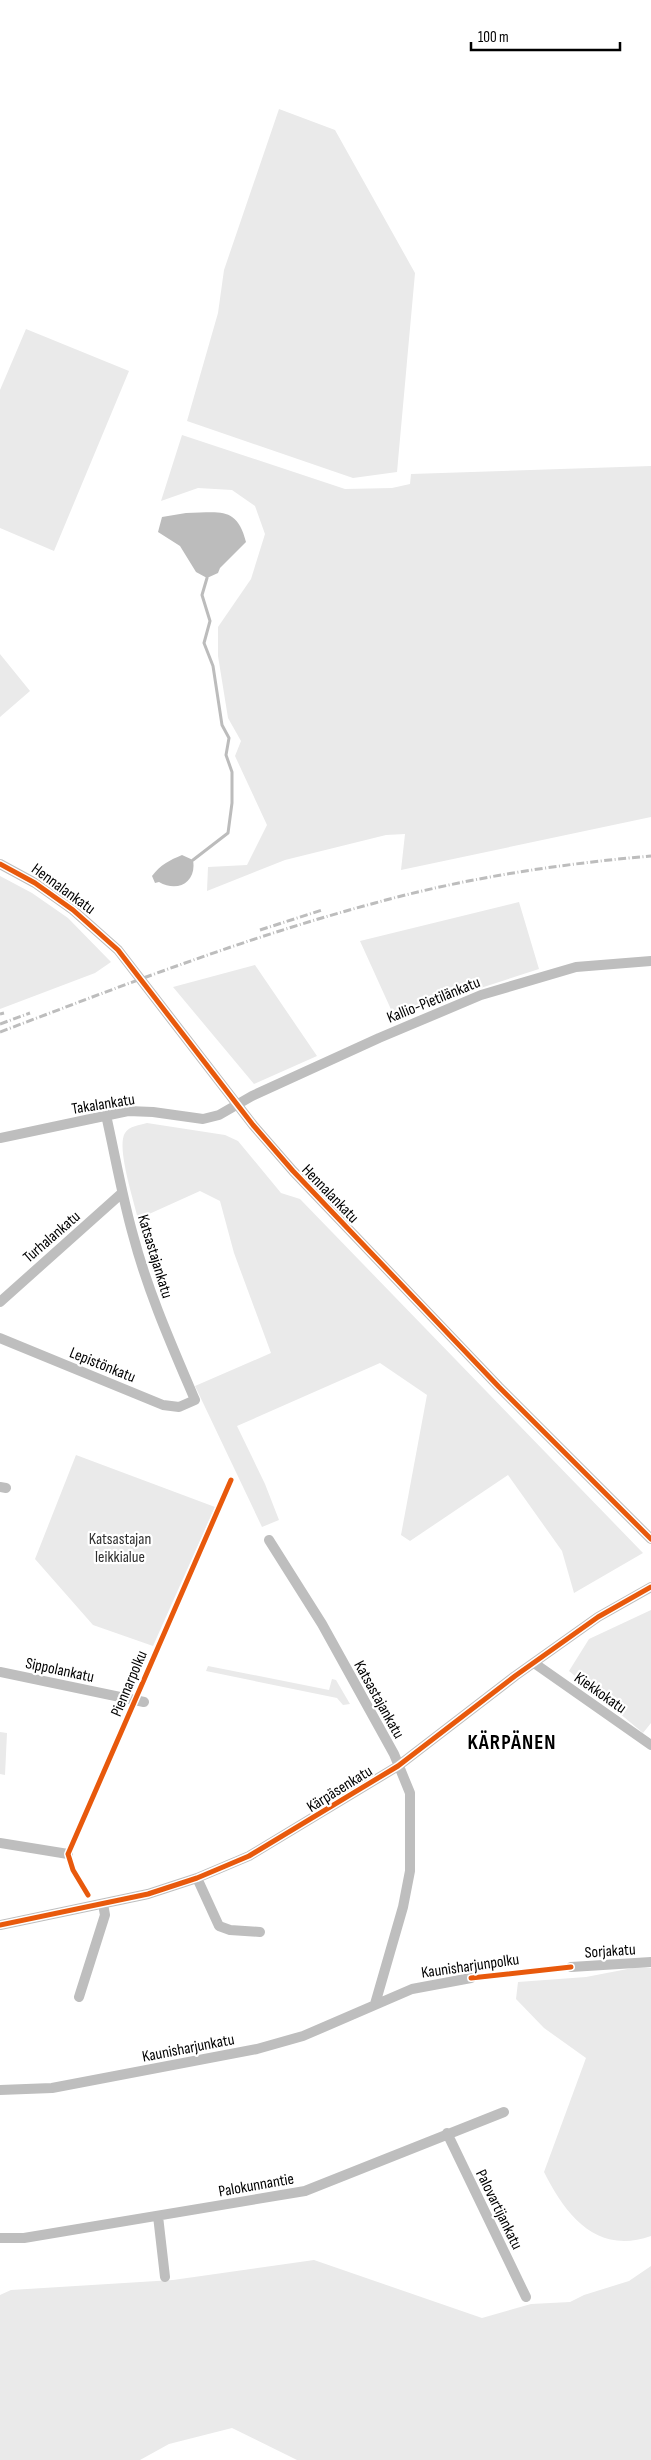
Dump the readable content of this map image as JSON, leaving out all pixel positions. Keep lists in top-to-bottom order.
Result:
{
  "streets": {
    "street": [
      "Hennalankatu",
      "Kallio-Pietilänkatu",
      "Takalankatu",
      "Turhalankatu",
      "Katsastajankatu",
      "Lepistönkatu",
      "Sippolankatu",
      "Kiekkokatu",
      "Kärpäsenkatu",
      "Sorjakatu",
      "Kaunisharjunpolku",
      "Kaunisharjunkatu",
      "Palokunnantie",
      "Palovartijankatu"
    ],
    "cycle path": ["Piennarpolku"]
  },
  "crossings": [
    ["Hennalankatu", "Kallio-Pietilänkatu"],
    ["Hennalankatu", "Takalankatu"],
    ["Kallio-Pietilänkatu", "Takalankatu"],
    ["Takalankatu", "Katsastajankatu"],
    ["Turhalankatu", "Katsastajankatu"],
    ["Katsastajankatu", "Lepistönkatu"],
    ["Katsastajankatu", "Kärpäsenkatu"],
    ["Katsastajankatu", "Kaunisharjunpolku"],
    ["Katsastajankatu", "Kaunisharjunkatu"],
    ["Kiekkokatu", "Kärpäsenkatu"],
    ["Kaunisharjunpolku", "Kaunisharjunkatu"],
    ["Palokunnantie", "Palovartijankatu"]
  ],
  "districts": ["KÄRPÄNEN"],
  "parks": ["Katsastajan leikkialue"],
  "scale_bar": "100 m"
}
